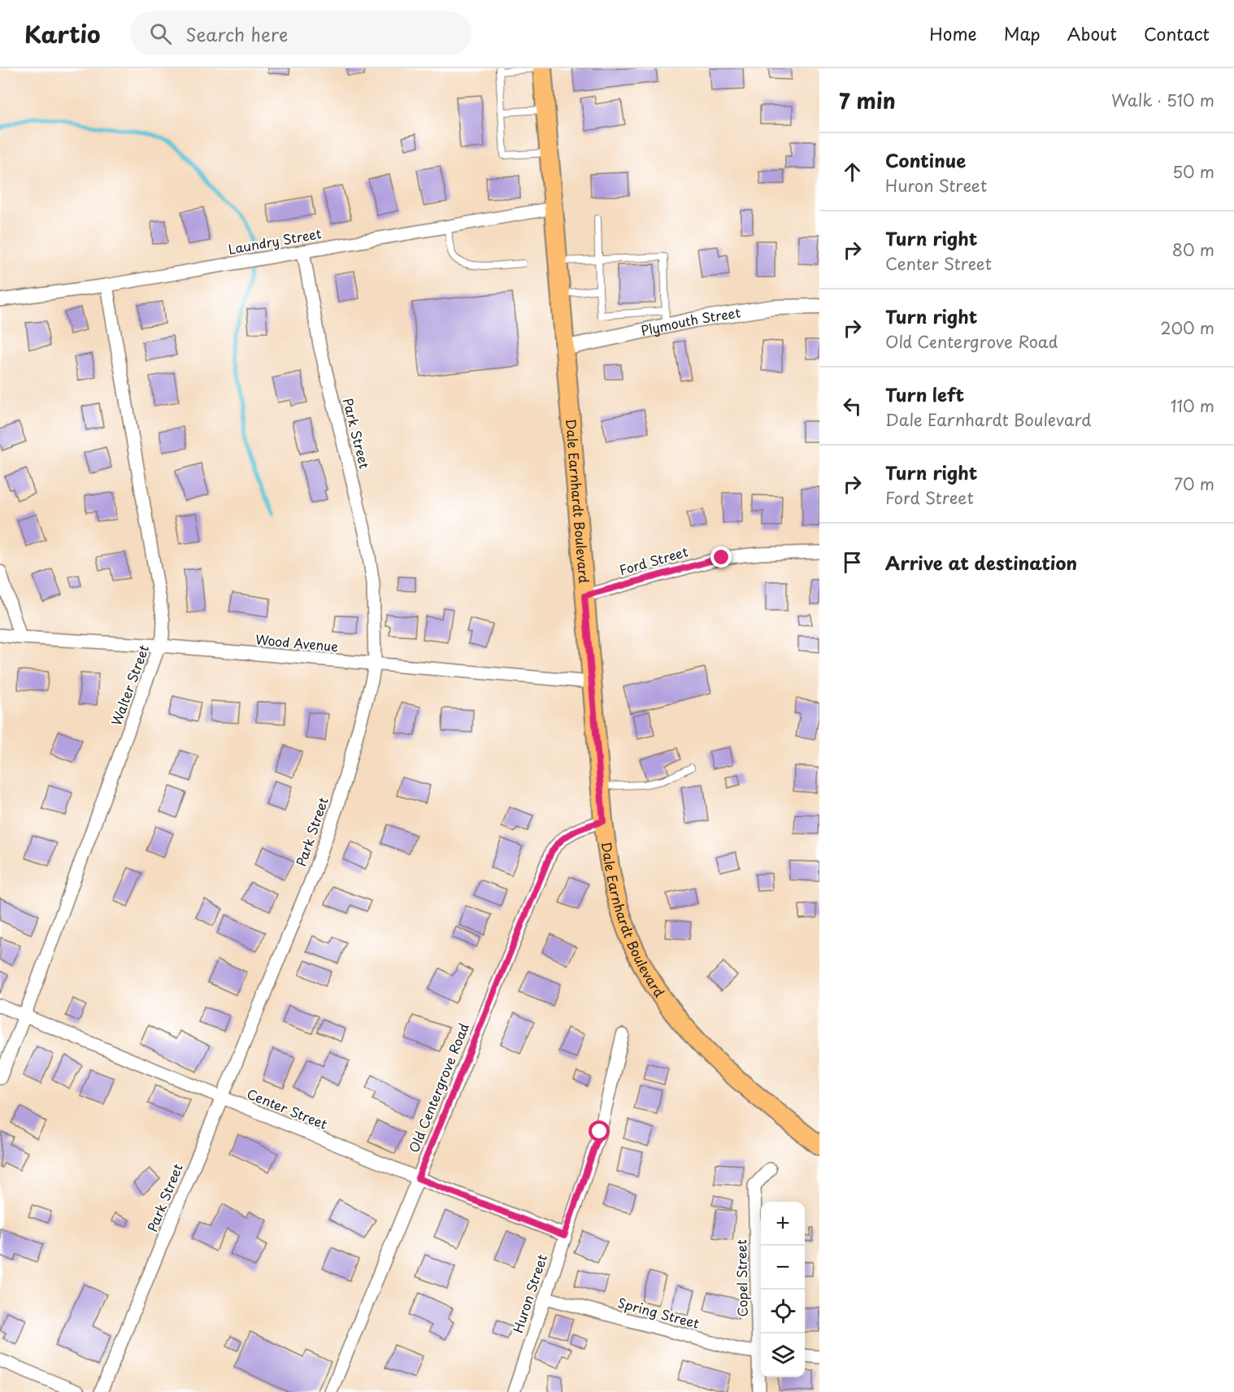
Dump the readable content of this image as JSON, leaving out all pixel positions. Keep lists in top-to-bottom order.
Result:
{
  "streets": {
    "main road": ["Dale Earnhardt Boulevard"],
    "street": [
      "Laundry Street",
      "Plymouth Street",
      "Park Street",
      "Ford Street",
      "Wood Avenue",
      "Walter Street",
      "Old Centergrove Road",
      "Center Street",
      "Copel Street",
      "Huron Street",
      "Spring Street"
    ]
  },
  "crossings": [
    ["Laundry Street", "Park Street"],
    ["Laundry Street", "Dale Earnhardt Boulevard"],
    ["Laundry Street", "Walter Street"],
    ["Plymouth Street", "Dale Earnhardt Boulevard"],
    ["Park Street", "Wood Avenue"],
    ["Park Street", "Center Street"],
    ["Dale Earnhardt Boulevard", "Ford Street"],
    ["Dale Earnhardt Boulevard", "Wood Avenue"],
    ["Dale Earnhardt Boulevard", "Old Centergrove Road"],
    ["Wood Avenue", "Walter Street"],
    ["Walter Street", "Center Street"],
    ["Old Centergrove Road", "Center Street"],
    ["Center Street", "Huron Street"],
    ["Huron Street", "Spring Street"]
  ],
  "page": {
    "header": "Kartio",
    "search": "Search here",
    "nav": [
      "Home",
      "Map",
      "About",
      "Contact"
    ],
    "heading": ["7 min", "Walk · 510 m"],
    "list": [
      ["Continue", "Huron Street", "50 m"],
      ["Turn right", "Center Street", "80 m"],
      ["Turn right", "Old Centergrove Road", "200 m"],
      ["Turn left", "Dale Earnhardt Boulevard", "110 m"],
      ["Turn right", "Ford Street", "70 m"],
      "Arrive at destination"
    ],
    "map_buttons": ["+", "−"]
  }
}
